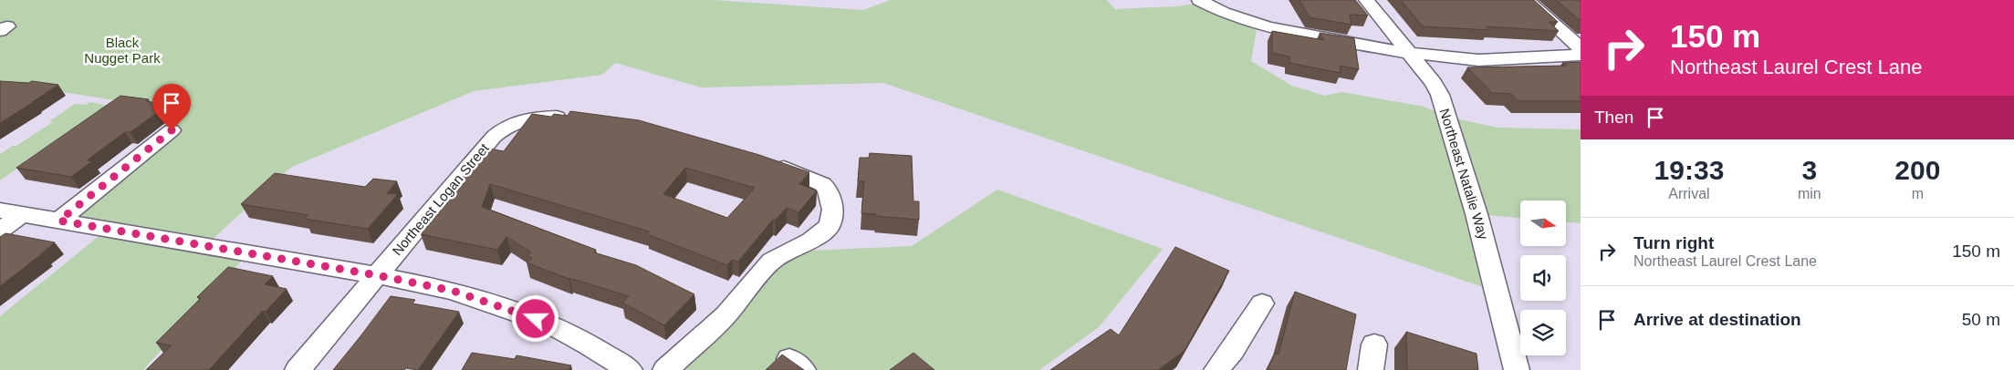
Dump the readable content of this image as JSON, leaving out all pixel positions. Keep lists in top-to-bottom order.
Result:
{
  "streets": {
    "street": ["Northeast Natalie Way", "Northeast Logan Street"]
  },
  "parks": ["Black Nugget Park"],
  "north": "right",
  "page": {
    "turn": ["150 m", "Northeast Laurel Crest Lane"],
    "then": "Then",
    "eta": [
      "19:33",
      "Arrival",
      "3",
      "min",
      "200",
      "m"
    ],
    "list": [
      {
        "name": "Turn right",
        "note": "Northeast Laurel Crest Lane",
        "value": "150 m"
      },
      {
        "name": "Arrive at destination",
        "value": "50 m"
      }
    ]
  }
}
